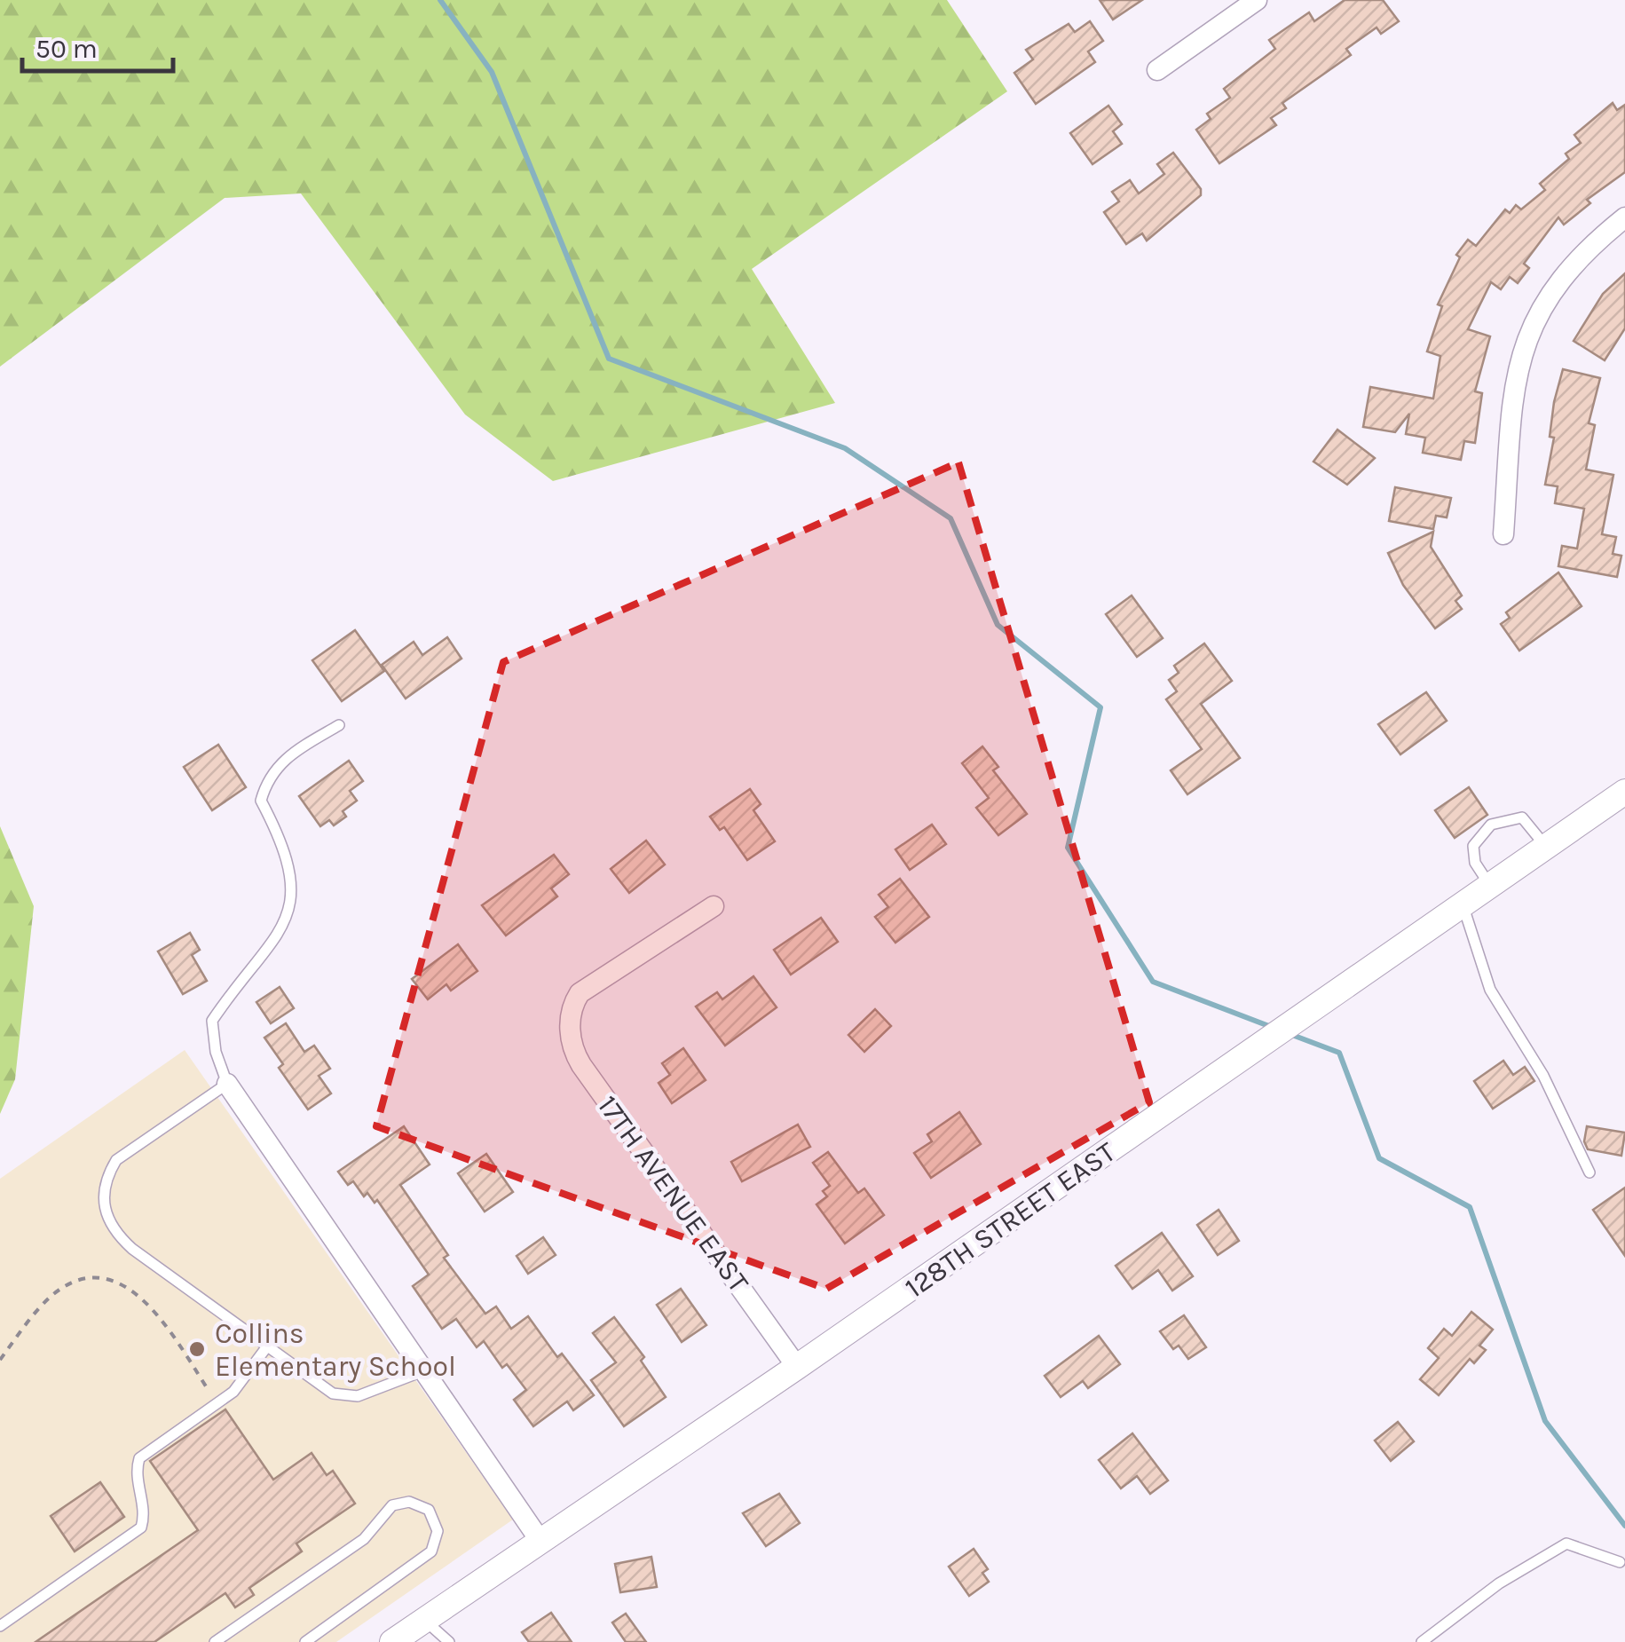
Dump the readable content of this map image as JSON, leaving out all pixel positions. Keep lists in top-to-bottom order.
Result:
{
  "streets": {
    "street": ["17TH AVENUE EAST", "128TH STREET EAST"]
  },
  "crossings": [
    ["17TH AVENUE EAST", "128TH STREET EAST"]
  ],
  "places": ["Collins Elementary School"],
  "scale_bar": "50 m"
}
